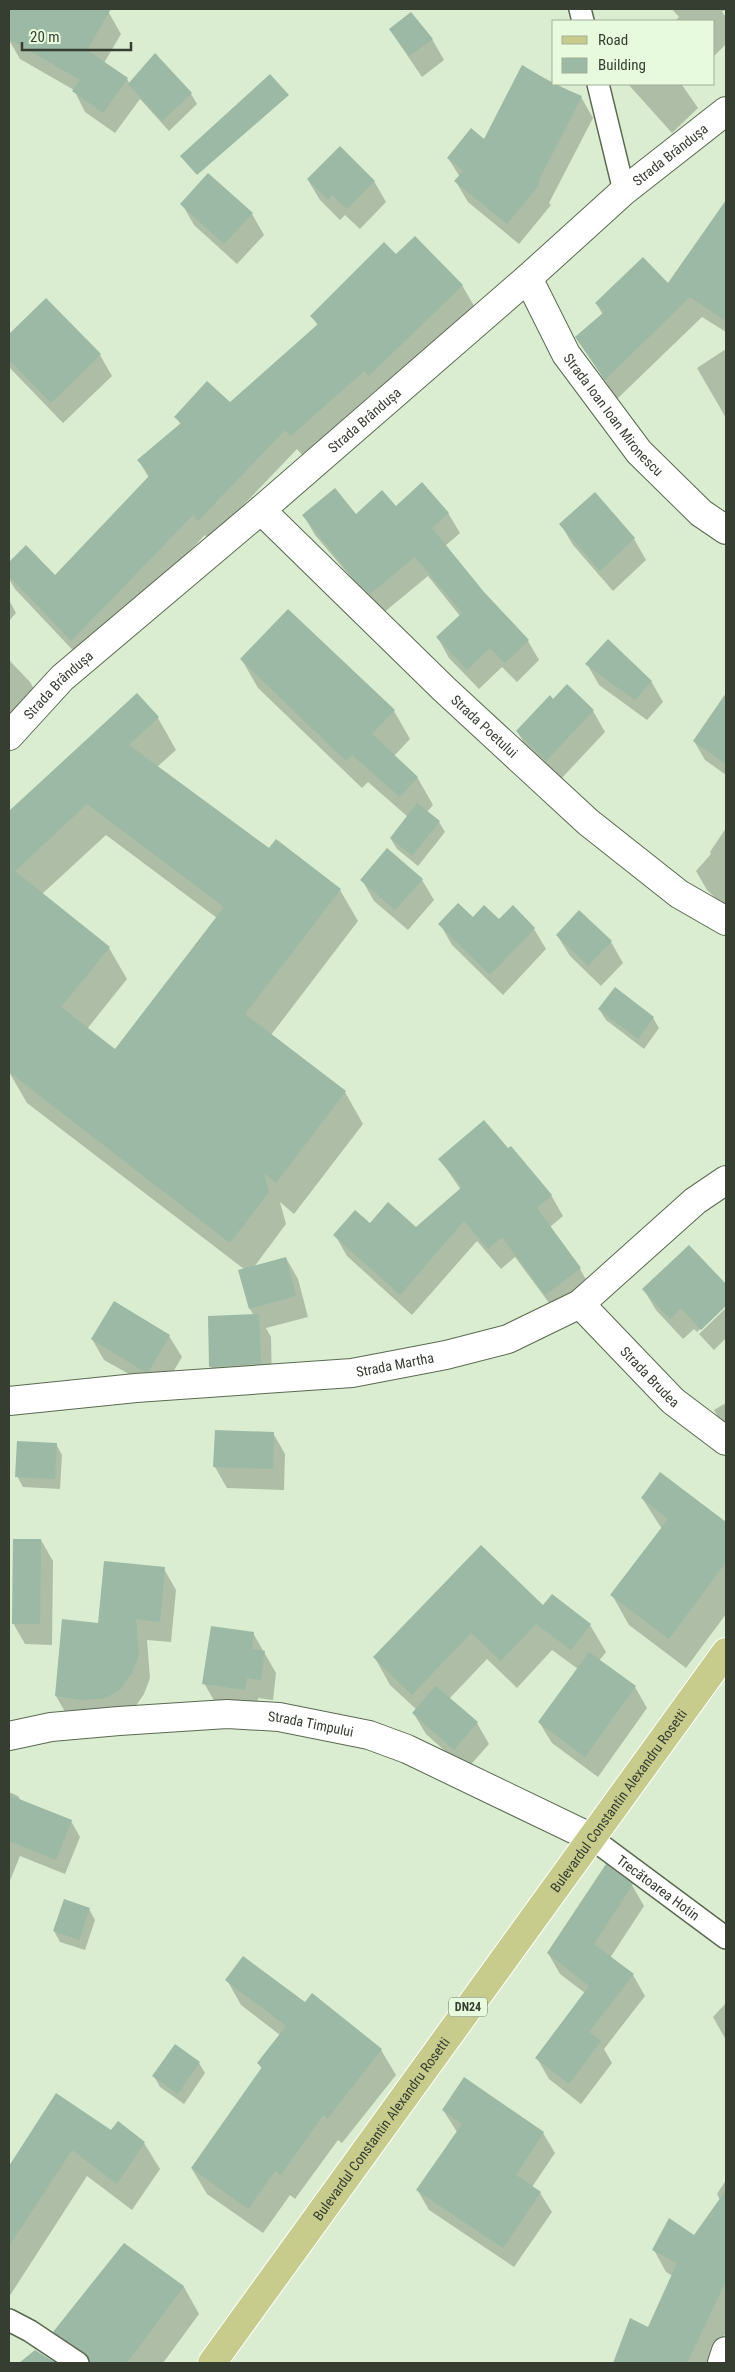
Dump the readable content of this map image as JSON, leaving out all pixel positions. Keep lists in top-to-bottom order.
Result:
{
  "streets": {
    "main road": ["Bulevardul Constantin Alexandru Rosetti", "DN24"],
    "street": [
      "Strada Brândușa",
      "Strada Ioan Ioan Mironescu",
      "Strada Poetului",
      "Strada Martha",
      "Strada Brudea",
      "Strada Timpului"
    ],
    "lane": ["Trecătoarea Hotin"]
  },
  "crossings": [
    ["Strada Brândușa", "Strada Ioan Ioan Mironescu"],
    ["Strada Brândușa", "Strada Poetului"],
    ["Strada Martha", "Strada Brudea"],
    ["Strada Timpului", "Bulevardul Constantin Alexandru Rosetti"],
    ["Strada Timpului", "Trecătoarea Hotin"],
    ["Bulevardul Constantin Alexandru Rosetti", "Trecătoarea Hotin"]
  ],
  "legend": ["Road", "Building"],
  "scale_bar": "20 m"
}
